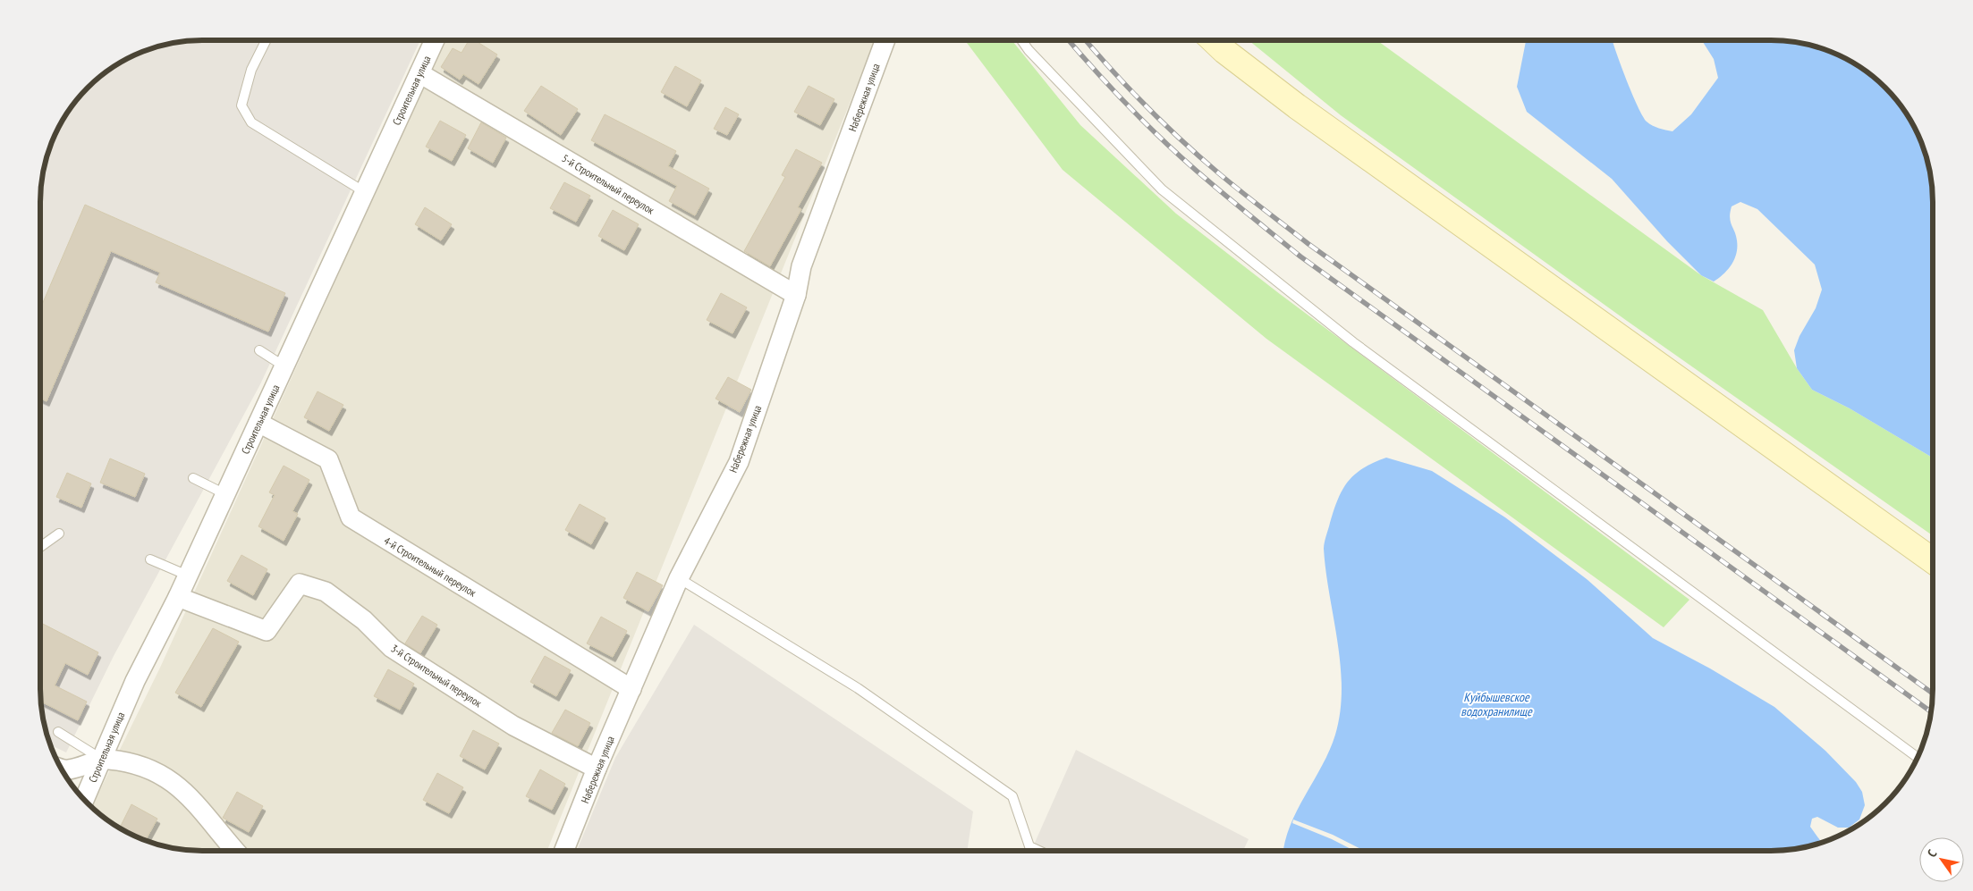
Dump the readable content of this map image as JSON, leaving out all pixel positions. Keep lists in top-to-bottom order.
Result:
{
  "streets": {
    "street": [
      "Строительная улица",
      "Набережная улица",
      "5-й Строительный переулок",
      "4-й Строительный переулок",
      "3-й Строительный переулок"
    ]
  },
  "crossings": [
    ["Строительная улица", "5-й Строительный переулок"],
    ["Строительная улица", "4-й Строительный переулок"],
    ["Строительная улица", "3-й Строительный переулок"],
    ["Набережная улица", "5-й Строительный переулок"],
    ["Набережная улица", "4-й Строительный переулок"],
    ["Набережная улица", "3-й Строительный переулок"]
  ],
  "water": ["Куйбышевское водохранилище"],
  "north": "top left"
}
